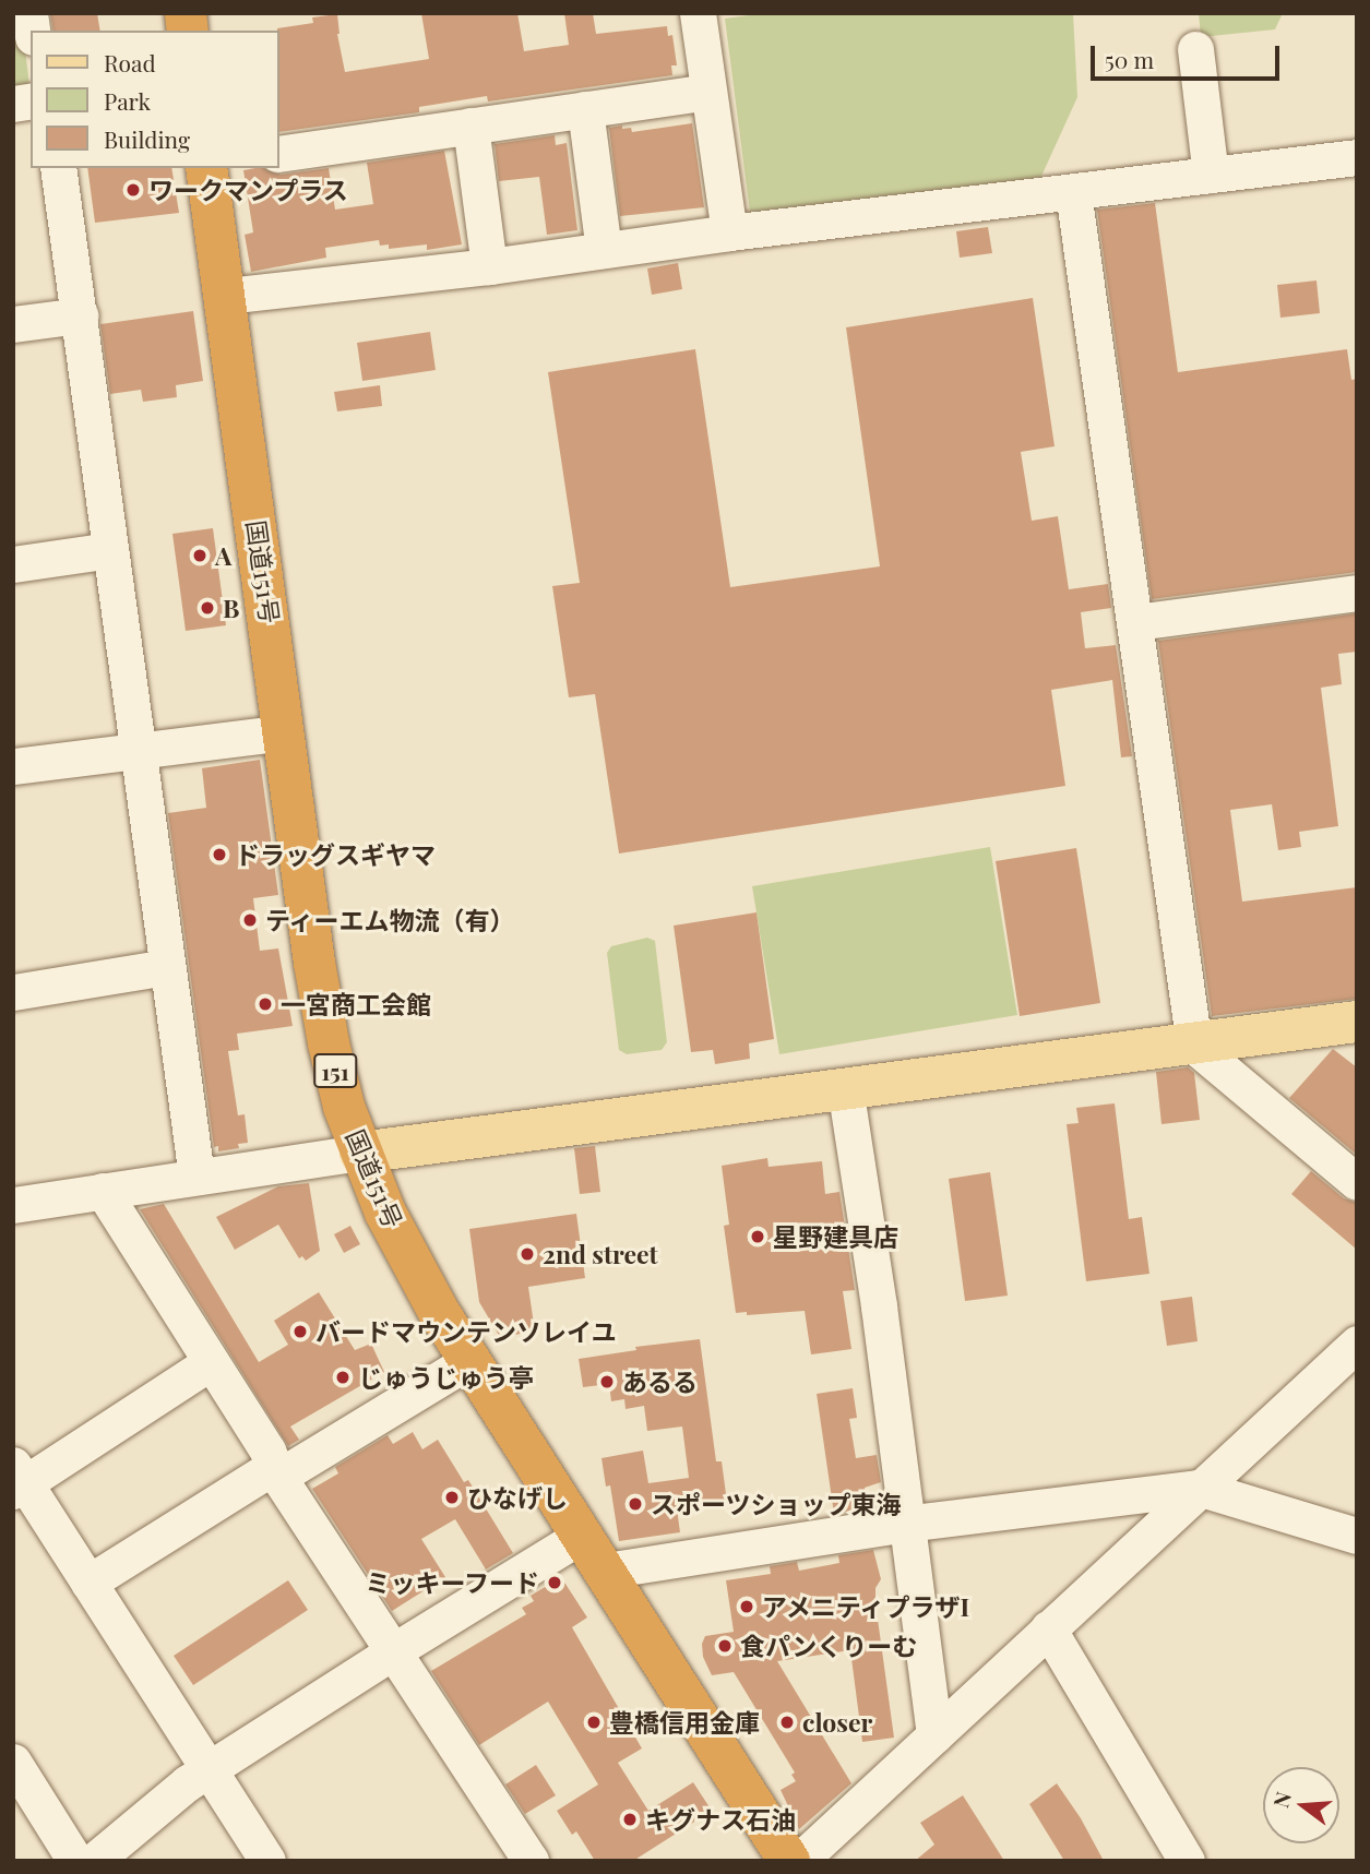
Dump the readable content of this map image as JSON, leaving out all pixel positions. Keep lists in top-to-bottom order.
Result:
{
  "streets": {
    "highway": ["国道151号", "151"]
  },
  "places": [
    "ワークマンプラス",
    "A",
    "B",
    "ドラッグスギヤマ",
    "ティーエム物流（有）",
    "一宮商工会館",
    "星野建具店",
    "2nd street",
    "バードマウンテンソレイユ",
    "じゅうじゅう亭",
    "あるる",
    "ひなげし",
    "スポーツショップ東海",
    "ミッキーフード",
    "アメニティプラザI",
    "食パンくりーむ",
    "豊橋信用金庫",
    "closer",
    "キグナス石油"
  ],
  "legend": ["Road", "Park", "Building"],
  "scale_bar": "50 m",
  "north": "left"
}
